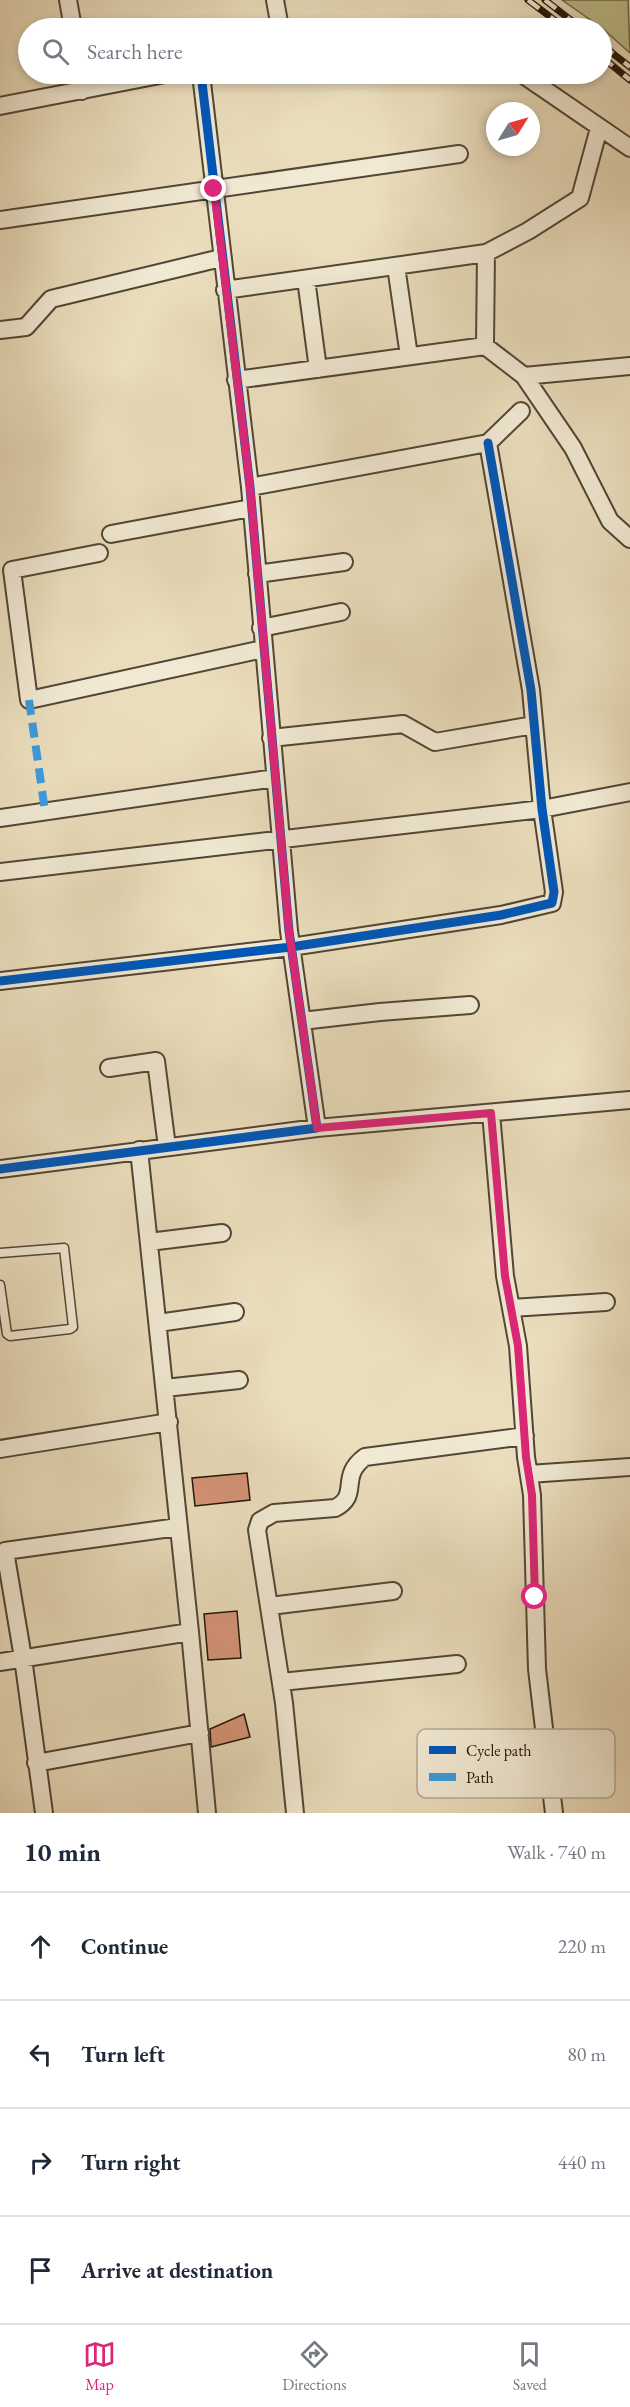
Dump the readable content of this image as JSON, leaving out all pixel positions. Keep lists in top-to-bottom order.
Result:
{
  "legend": ["Cycle path", "Path"],
  "north": "top right",
  "page": {
    "search": "Search here",
    "heading": ["10 min", "Walk · 740 m"],
    "list": [
      ["Continue", "220 m"],
      ["Turn left", "80 m"],
      ["Turn right", "440 m"],
      "Arrive at destination"
    ],
    "nav": ["Map", "Directions", "Saved"]
  }
}
